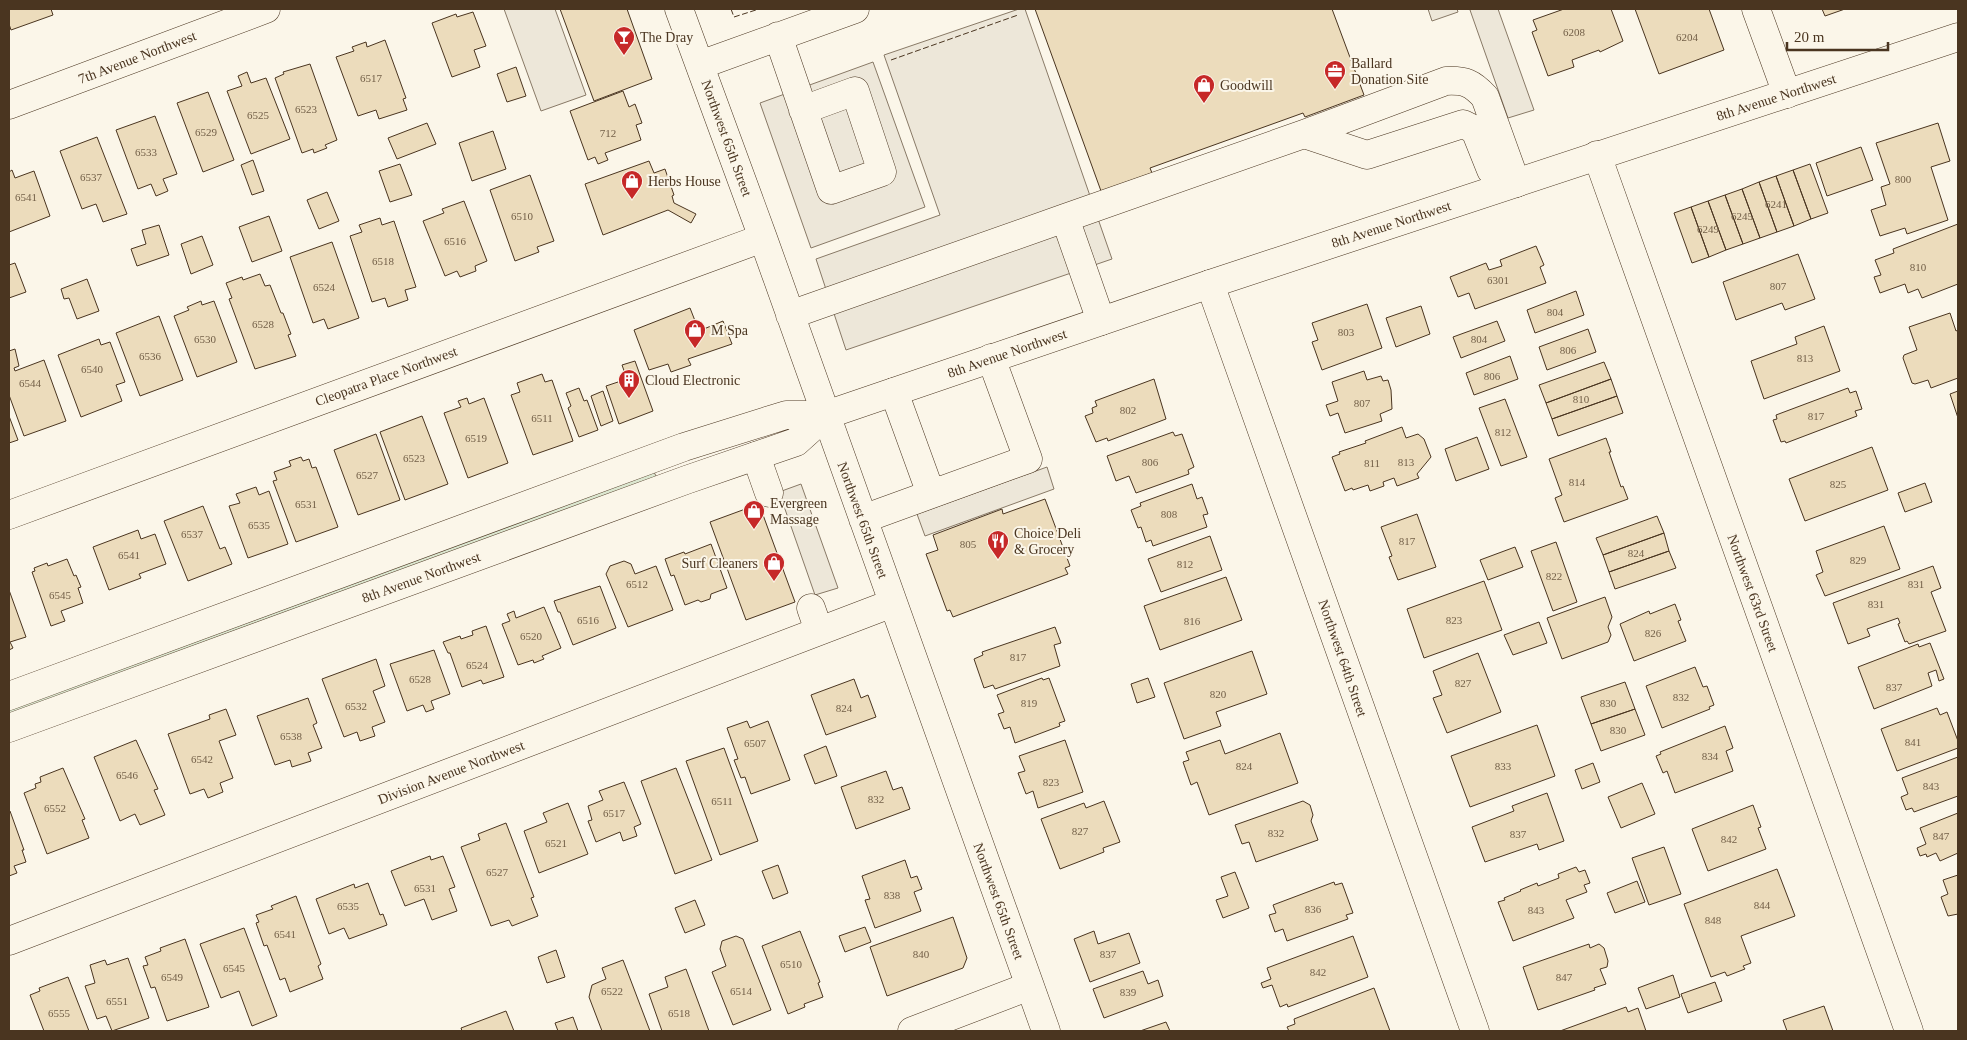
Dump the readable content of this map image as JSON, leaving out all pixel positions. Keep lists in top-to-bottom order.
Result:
{
  "streets": {
    "street": [
      "7th Avenue Northwest",
      "8th Avenue Northwest",
      "Northwest 65th Street",
      "Cleopatra Place Northwest",
      "Northwest 63rd Street",
      "Northwest 64th Street",
      "Division Avenue Northwest"
    ]
  },
  "crossings": [
    ["8th Avenue Northwest", "Northwest 65th Street"],
    ["8th Avenue Northwest", "Northwest 63rd Street"],
    ["8th Avenue Northwest", "Northwest 64th Street"],
    ["Northwest 65th Street", "Cleopatra Place Northwest"],
    ["Northwest 65th Street", "Division Avenue Northwest"]
  ],
  "places": {
    "bar": ["The Dray"],
    "office": ["Ballard Donation Site"],
    "shop": [
      "Goodwill",
      "Herbs House",
      "M Spa",
      "Evergreen Massage",
      "Surf Cleaners"
    ],
    "building": ["Cloud Electronic"],
    "restaurant": ["Choice Deli & Grocery"]
  },
  "house_numbers": [
    "6208",
    "6204",
    "6517",
    "6523",
    "6525",
    "6529",
    "712",
    "6533",
    "6537",
    "800",
    "6541",
    "6241",
    "6510",
    "6245",
    "6249",
    "6516",
    "6518",
    "810",
    "6301",
    "807",
    "6524",
    "804",
    "6528",
    "803",
    "6530",
    "804",
    "806",
    "6536",
    "813",
    "6540",
    "806",
    "6544",
    "810",
    "807",
    "802",
    "817",
    "6511",
    "812",
    "6519",
    "6523",
    "806",
    "813",
    "811",
    "6527",
    "814",
    "825",
    "6531",
    "808",
    "6535",
    "6537",
    "817",
    "805",
    "824",
    "6541",
    "829",
    "812",
    "822",
    "6512",
    "831",
    "6545",
    "831",
    "6516",
    "823",
    "816",
    "826",
    "6520",
    "817",
    "6524",
    "6528",
    "827",
    "837",
    "820",
    "832",
    "819",
    "830",
    "6532",
    "824",
    "830",
    "6538",
    "841",
    "6507",
    "834",
    "6542",
    "824",
    "833",
    "6546",
    "823",
    "843",
    "832",
    "6511",
    "6552",
    "6517",
    "827",
    "832",
    "837",
    "847",
    "842",
    "6521",
    "6527",
    "6531",
    "838",
    "844",
    "6535",
    "836",
    "843",
    "848",
    "6541",
    "840",
    "837",
    "6510",
    "6545",
    "842",
    "6549",
    "847",
    "6522",
    "6514",
    "839",
    "6551",
    "6555",
    "6518"
  ],
  "scale_bar": "20 m"
}
